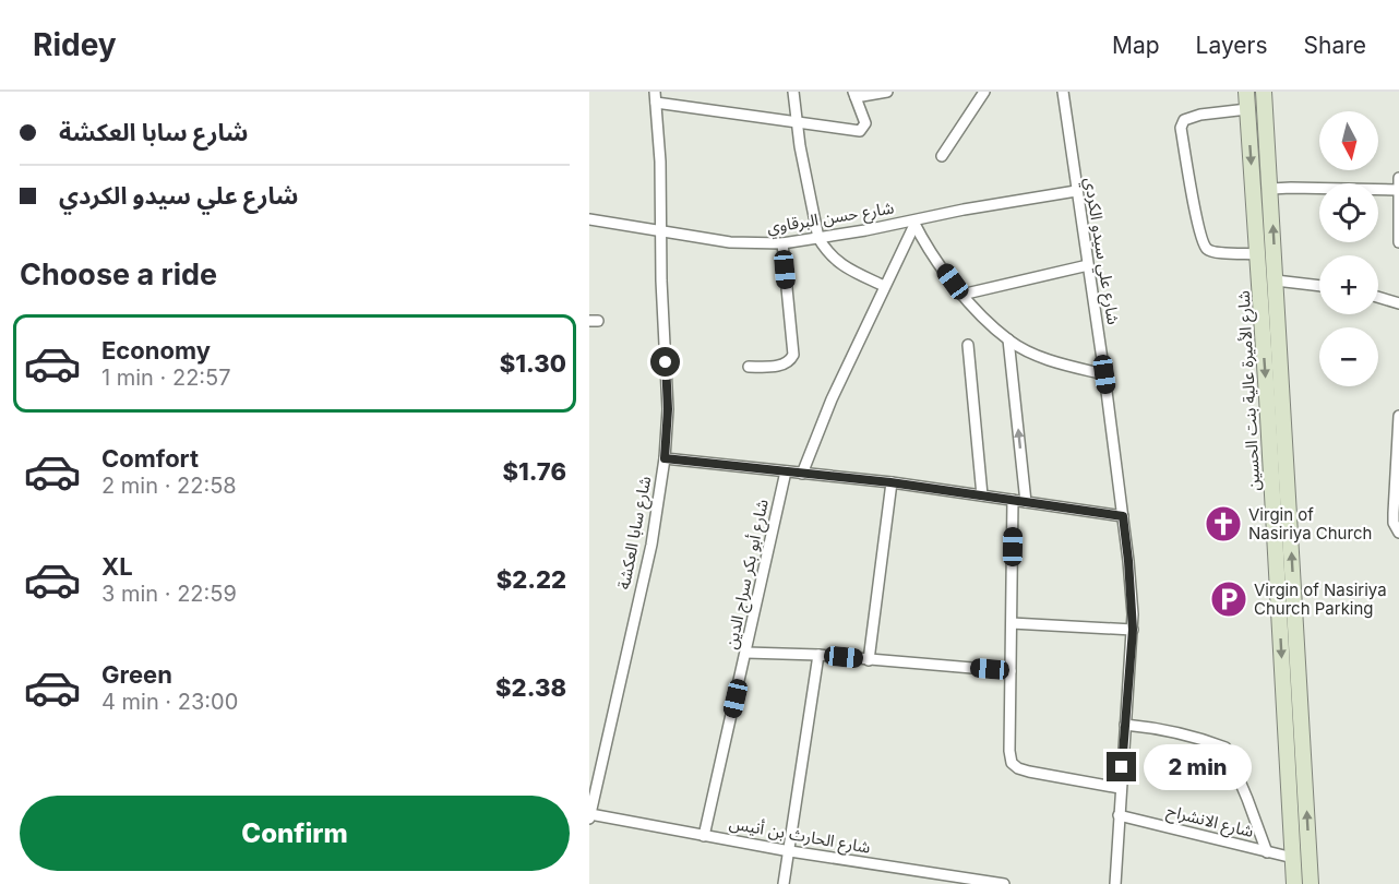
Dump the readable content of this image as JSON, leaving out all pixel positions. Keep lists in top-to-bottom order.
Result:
{
  "streets": {
    "main road": ["شارع الأميرة عالية بنت الحسين"],
    "street": [
      "شارع حسن البرقاوي",
      "شارع علي سيدو الكردي",
      "شارع سابا العكشة",
      "شارع أبو بكر سراج الدين",
      "شارع الانشراح",
      "شارع الحارث بن أنيس"
    ]
  },
  "crossings": [
    ["شارع حسن البرقاوي", "شارع علي سيدو الكردي"],
    ["شارع حسن البرقاوي", "شارع سابا العكشة"],
    ["شارع علي سيدو الكردي", "شارع الانشراح"],
    ["شارع الأميرة عالية بنت الحسين", "شارع الانشراح"],
    ["شارع سابا العكشة", "شارع الحارث بن أنيس"],
    ["شارع أبو بكر سراج الدين", "شارع الحارث بن أنيس"]
  ],
  "places": {
    "church": ["Virgin of Nasiriya Church"],
    "parking": ["Virgin of Nasiriya Church Parking"]
  },
  "north": "bottom",
  "page": {
    "header": "Ridey",
    "nav": ["Map", "Layers", "Share"],
    "banner": ["شارع سابا العكشة", "شارع علي سيدو الكردي"],
    "map_buttons": ["+", "−"],
    "heading": "Choose a ride",
    "list": [
      {
        "name": "Economy",
        "note": "1 min · 22:57",
        "value": "$1.30"
      },
      {
        "name": "Comfort",
        "note": "2 min · 22:58",
        "value": "$1.76"
      },
      {
        "name": "XL",
        "note": "3 min · 22:59",
        "value": "$2.22"
      },
      {
        "name": "Green",
        "note": "4 min · 23:00",
        "value": "$2.38"
      }
    ],
    "bubble": "2 min",
    "buttons": "Confirm"
  }
}
